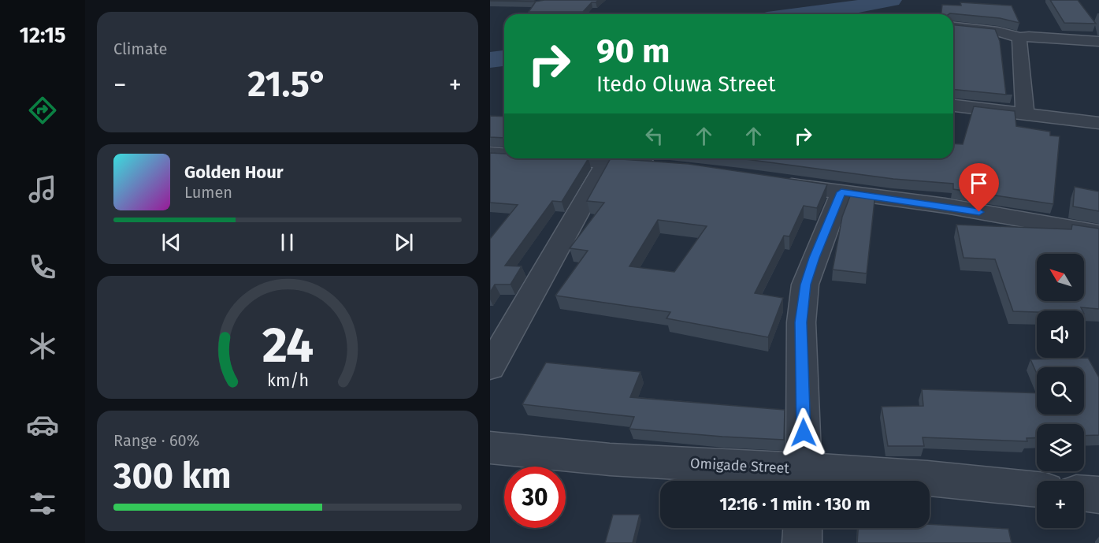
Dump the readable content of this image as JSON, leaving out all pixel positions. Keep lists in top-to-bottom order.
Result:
{
  "streets": {
    "street": ["Omigade Street"]
  },
  "north": "top left",
  "page": {
    "tabs": "12:15",
    "tile": [
      "Climate",
      ["Range · 60%", "300 km"]
    ],
    "turn": ["90 m", "Itedo Oluwa Street"],
    "heat": ["−", "21.5°", "+"],
    "song": ["Golden Hour", "Lumen"],
    "map_buttons": "+",
    "limit": "30",
    "trip": "12:16 · 1 min · 130 m",
    "gauge": ["24", "km/h"]
  }
}
